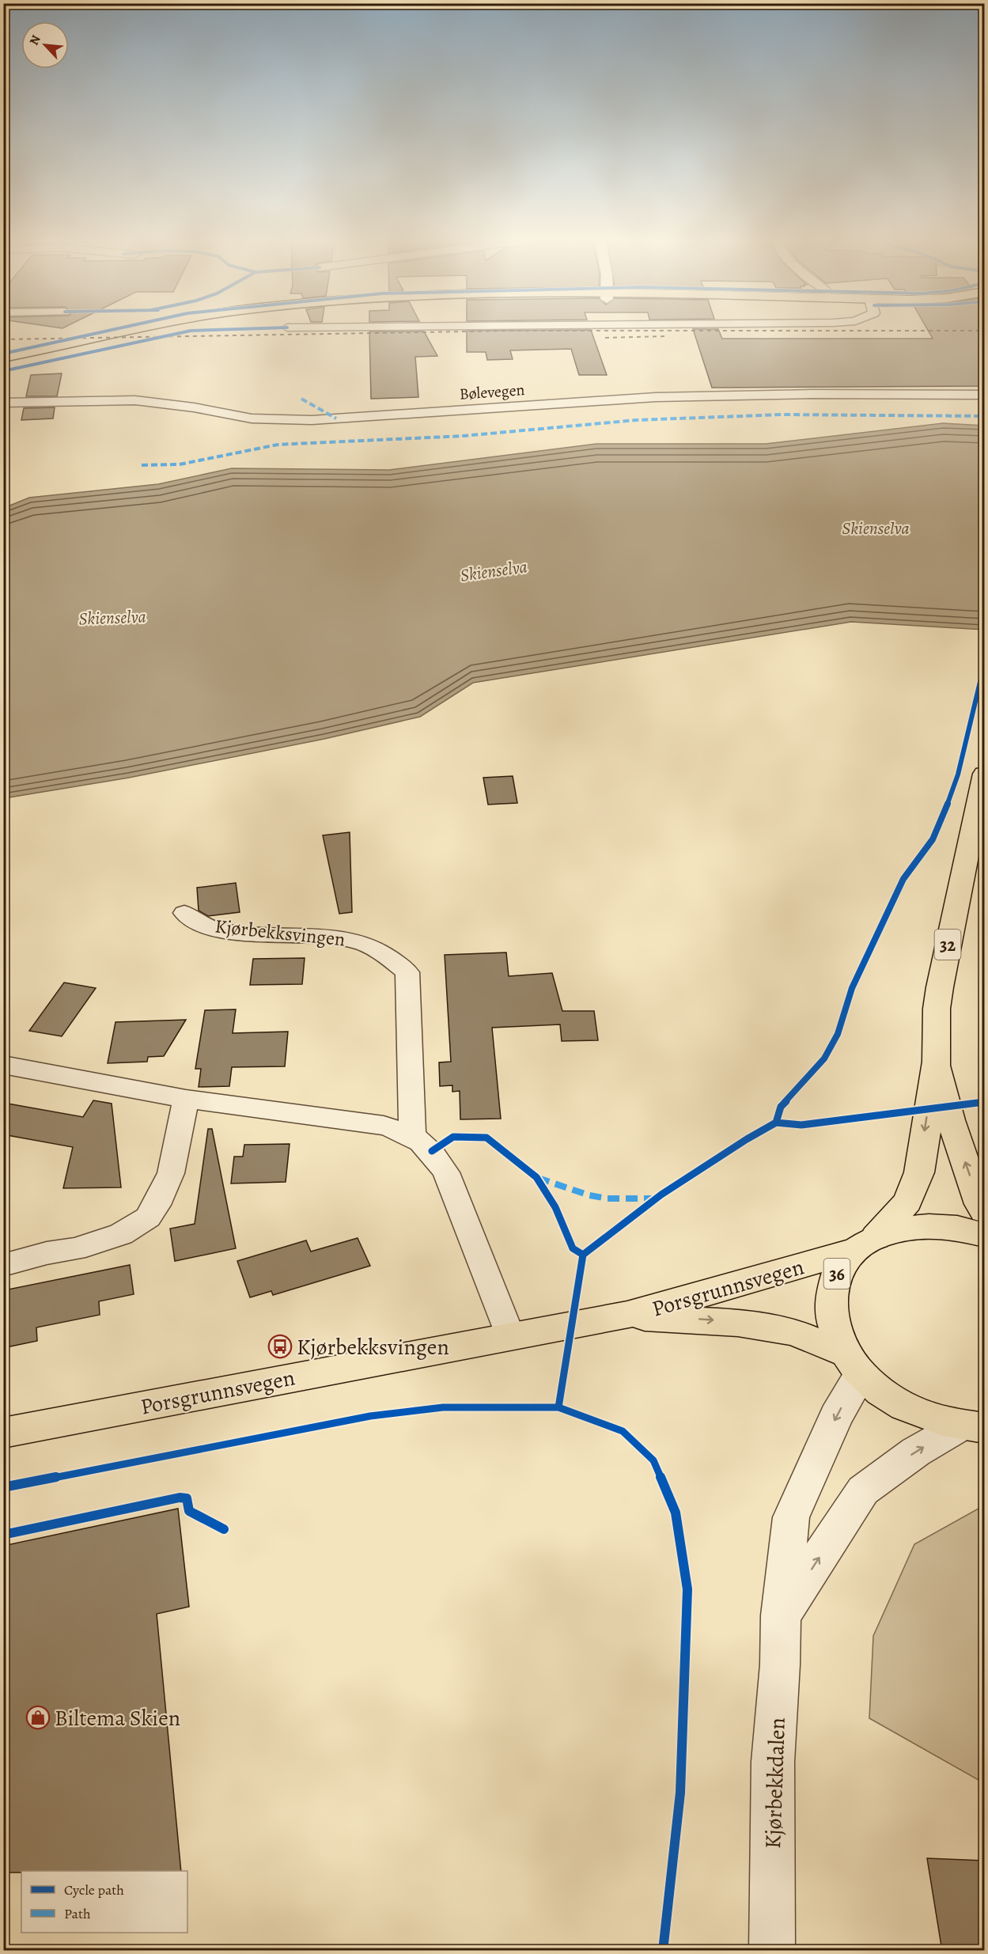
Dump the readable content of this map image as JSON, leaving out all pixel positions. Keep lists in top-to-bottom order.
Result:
{
  "streets": {
    "main road": ["32", "36", "Porsgrunnsvegen"],
    "street": ["Bølevegen", "Kjørbekksvingen", "Kjørbekkdalen"]
  },
  "crossings": [
    ["32", "36"],
    ["32", "Porsgrunnsvegen"],
    ["36", "Porsgrunnsvegen"],
    ["36", "Kjørbekkdalen"],
    ["Porsgrunnsvegen", "Kjørbekkdalen"]
  ],
  "one_way": ["Kjørbekkdalen"],
  "water": ["Skienselva"],
  "places": {
    "bus stop": ["Kjørbekksvingen"],
    "shop": ["Biltema Skien"]
  },
  "legend": ["Cycle path", "Path"],
  "north": "top left"
}
